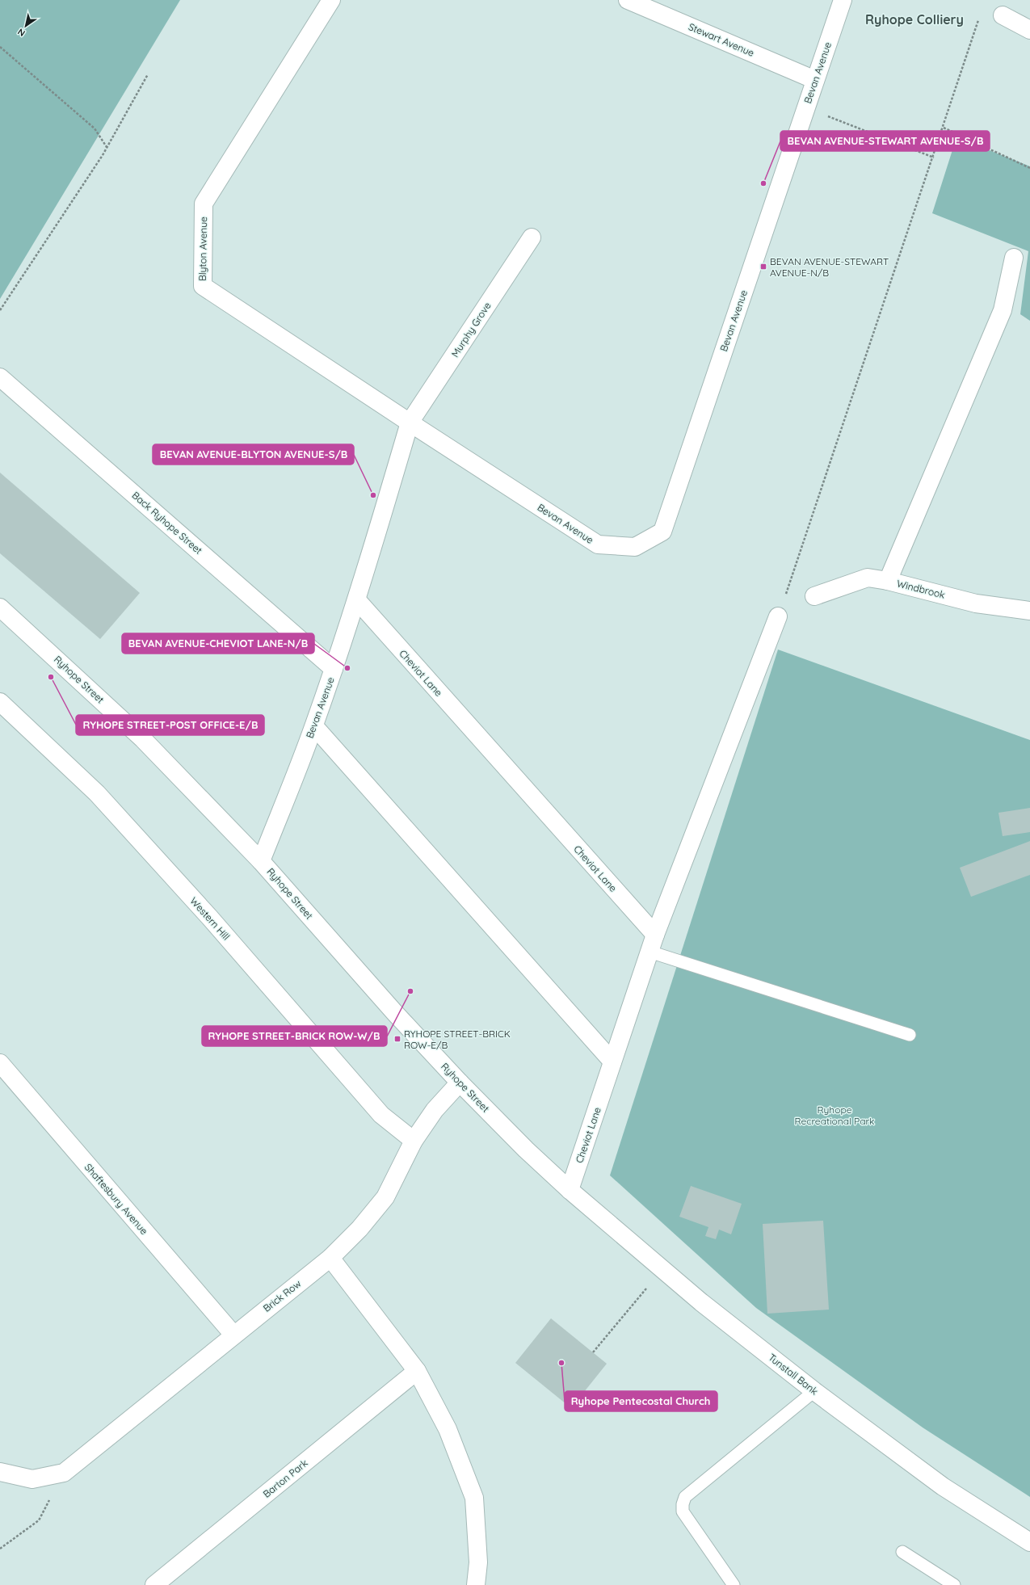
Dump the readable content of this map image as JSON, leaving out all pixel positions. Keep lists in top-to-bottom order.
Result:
{
  "streets": {
    "street": [
      "Stewart Avenue",
      "Bevan Avenue",
      "Blyton Avenue",
      "Murphy Grove",
      "Back Ryhope Street",
      "Windbrook",
      "Cheviot Lane",
      "Ryhope Street",
      "Western Hill",
      "Shaftesbury Avenue",
      "Brick Row",
      "Tunstall Bank",
      "Barton Park"
    ]
  },
  "crossings": [
    ["Stewart Avenue", "Bevan Avenue"],
    ["Bevan Avenue", "Blyton Avenue"],
    ["Bevan Avenue", "Murphy Grove"],
    ["Bevan Avenue", "Back Ryhope Street"],
    ["Bevan Avenue", "Cheviot Lane"],
    ["Bevan Avenue", "Ryhope Street"],
    ["Blyton Avenue", "Murphy Grove"],
    ["Cheviot Lane", "Ryhope Street"],
    ["Cheviot Lane", "Tunstall Bank"],
    ["Ryhope Street", "Brick Row"],
    ["Ryhope Street", "Tunstall Bank"],
    ["Western Hill", "Brick Row"],
    ["Shaftesbury Avenue", "Brick Row"]
  ],
  "districts": ["Ryhope Colliery"],
  "parks": ["Ryhope Recreational Park"],
  "places": {
    "other": [
      "BEVAN AVENUE-STEWART AVENUE-S/B",
      "BEVAN AVENUE-BLYTON AVENUE-S/B",
      "BEVAN AVENUE-CHEVIOT LANE-N/B",
      "RYHOPE STREET-POST OFFICE-E/B",
      "RYHOPE STREET-BRICK ROW-W/B",
      "Ryhope Pentecostal Church"
    ],
    "transit": ["BEVAN AVENUE-STEWART AVENUE-N/B", "RYHOPE STREET-BRICK ROW-E/B"]
  },
  "north": "bottom left"
}
